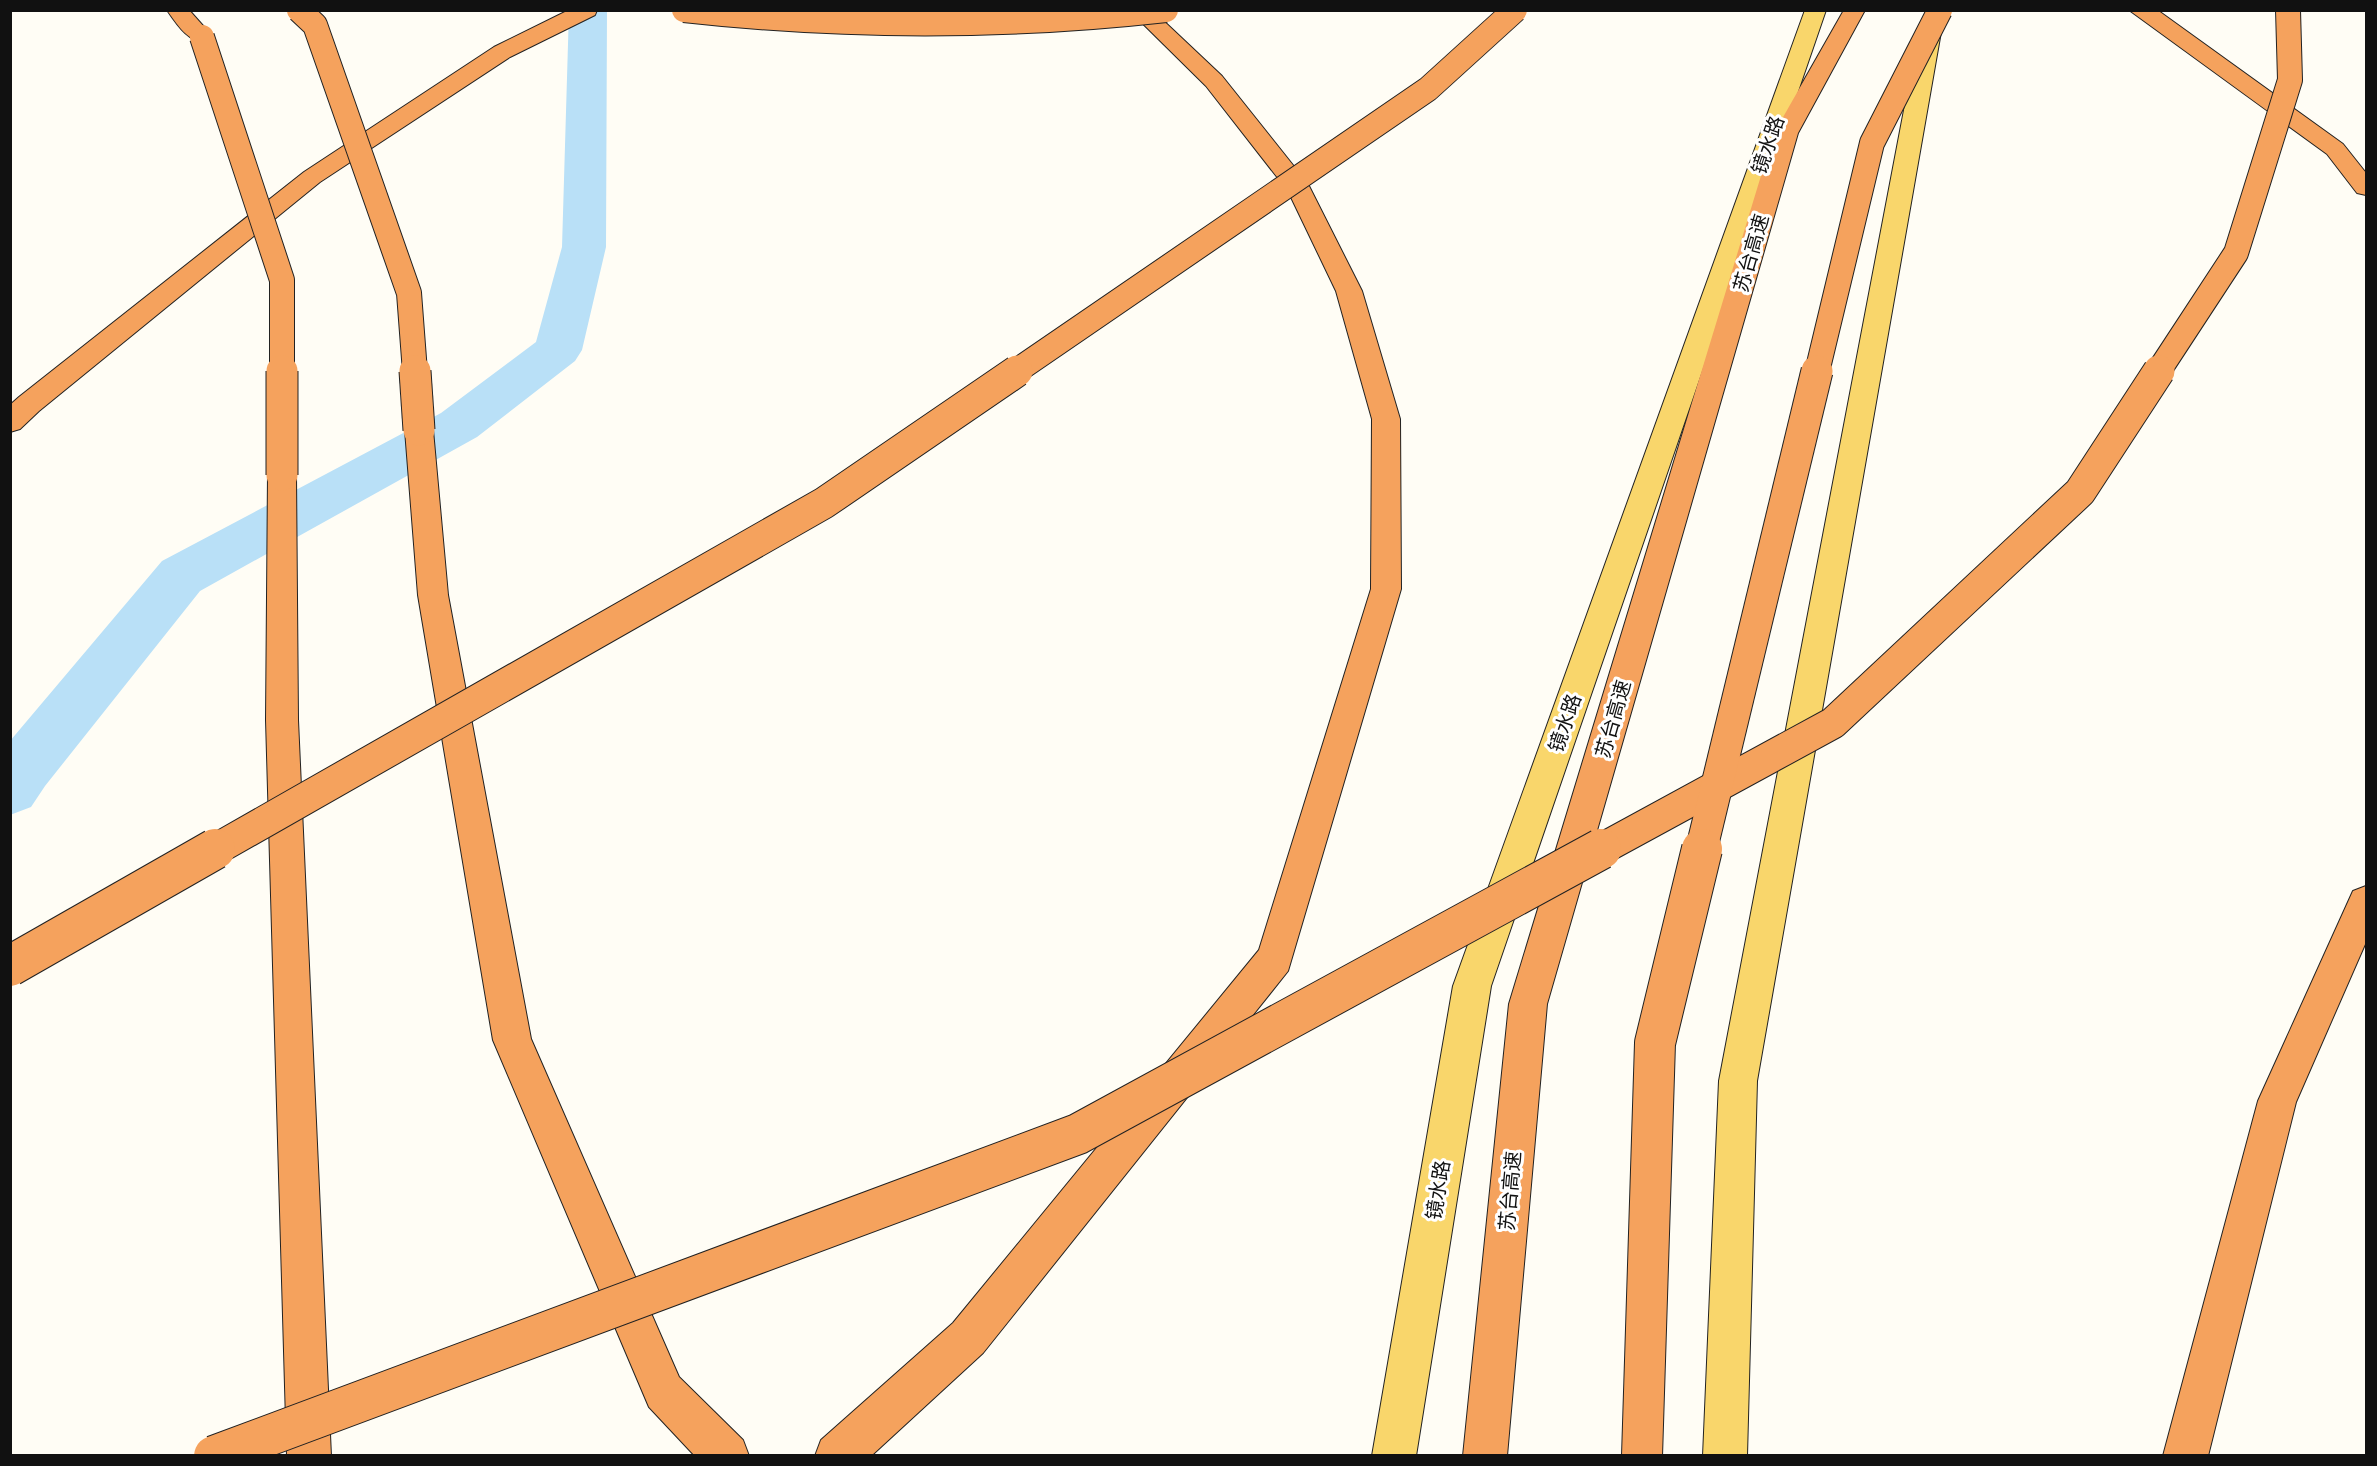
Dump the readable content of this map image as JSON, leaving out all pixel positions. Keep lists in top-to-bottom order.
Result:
{
  "streets": {
    "highway": ["苏台高速"],
    "main road": ["镜水路"]
  }
}
